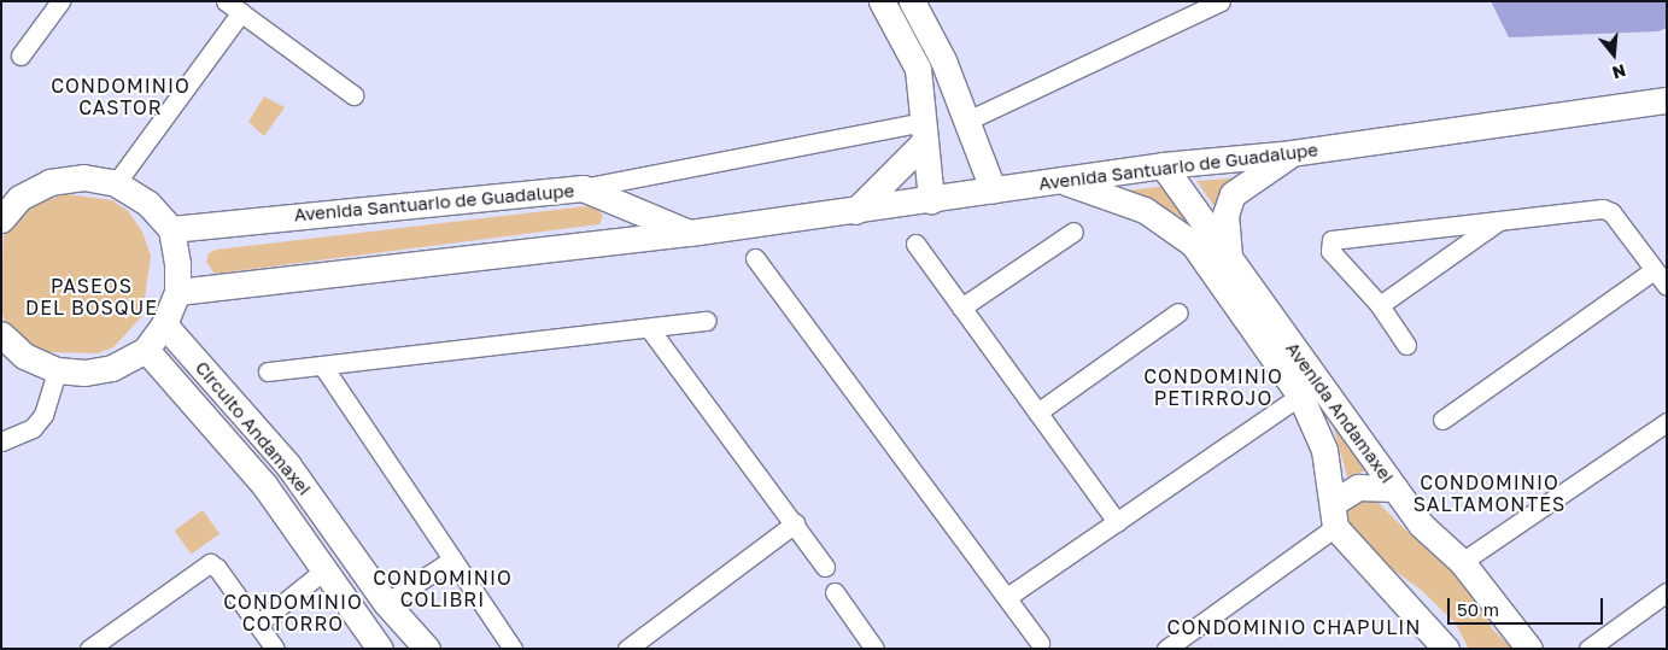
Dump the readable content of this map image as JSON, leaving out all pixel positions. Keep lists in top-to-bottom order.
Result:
{
  "streets": {
    "street": ["Avenida Santuario de Guadalupe", "Avenida Andamaxei", "Circuito Andamaxei"]
  },
  "crossings": [
    ["Avenida Santuario de Guadalupe", "Avenida Andamaxei"]
  ],
  "districts": [
    "CONDOMINIO CASTOR",
    "PASEOS DEL BOSQUE",
    "CONDOMINIO PETIRROJO",
    "CONDOMINIO SALTAMONTES",
    "CONDOMINIO COLIBRI",
    "CONDOMINIO COTORRO",
    "CONDOMINIO CHAPULIN"
  ],
  "scale_bar": "50 m",
  "north": "bottom"
}
